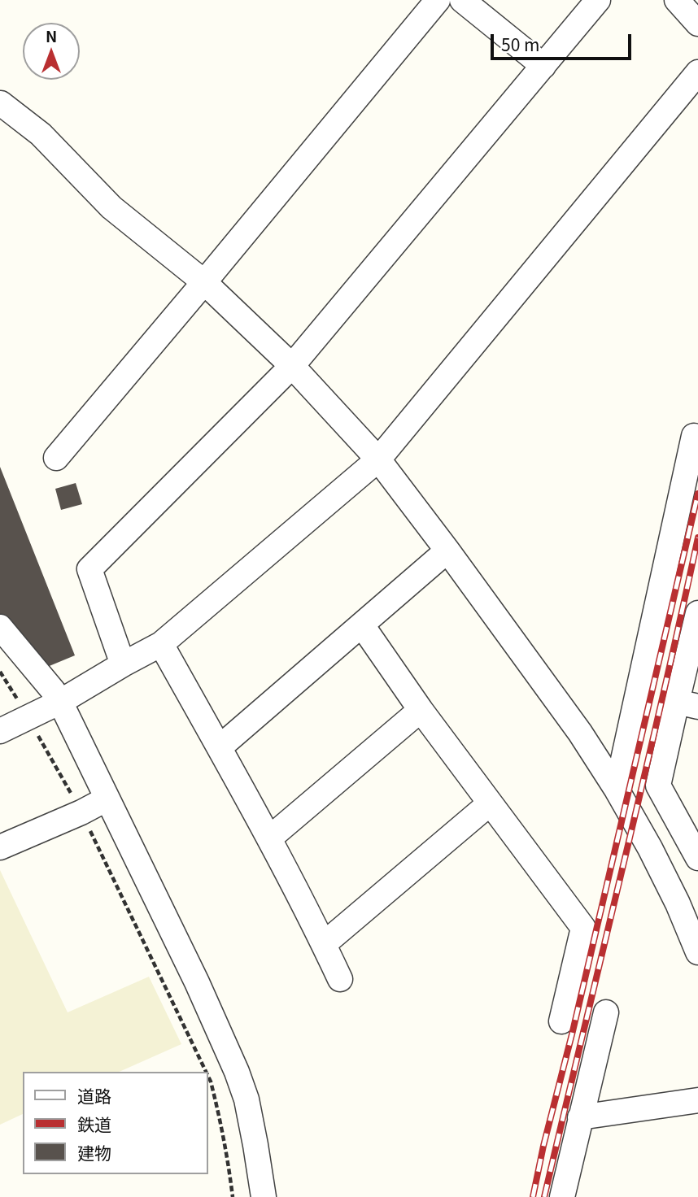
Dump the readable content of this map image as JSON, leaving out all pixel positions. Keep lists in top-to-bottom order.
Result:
{
  "legend": ["道路", "鉄道", "建物"],
  "scale_bar": "50 m",
  "north": "top"
}
